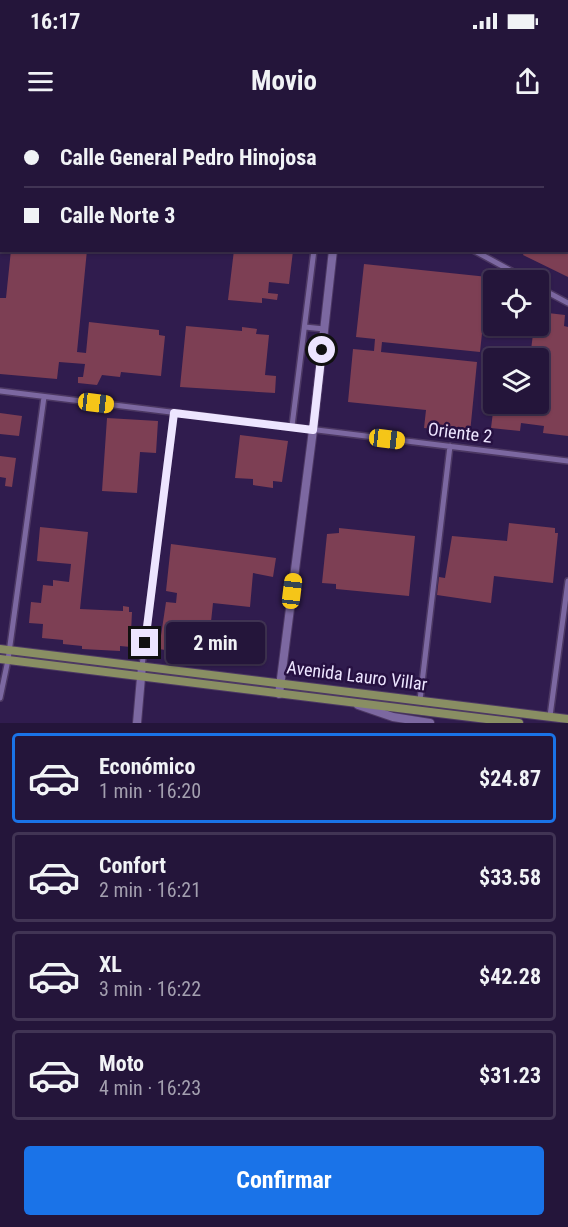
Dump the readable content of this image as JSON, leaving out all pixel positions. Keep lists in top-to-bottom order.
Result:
{
  "streets": {
    "main road": ["Avenida Lauro Villar"],
    "street": ["Oriente 2"]
  },
  "page": {
    "status": "16:17",
    "header": "Movio",
    "banner": ["Calle General Pedro Hinojosa", "Calle Norte 3"],
    "bubble": "2 min",
    "list": [
      {
        "name": "Económico",
        "note": "1 min · 16:20",
        "value": "$24.87"
      },
      {
        "name": "Confort",
        "note": "2 min · 16:21",
        "value": "$33.58"
      },
      {
        "name": "XL",
        "note": "3 min · 16:22",
        "value": "$42.28"
      },
      {
        "name": "Moto",
        "note": "4 min · 16:23",
        "value": "$31.23"
      }
    ],
    "buttons": "Confirmar"
  }
}
